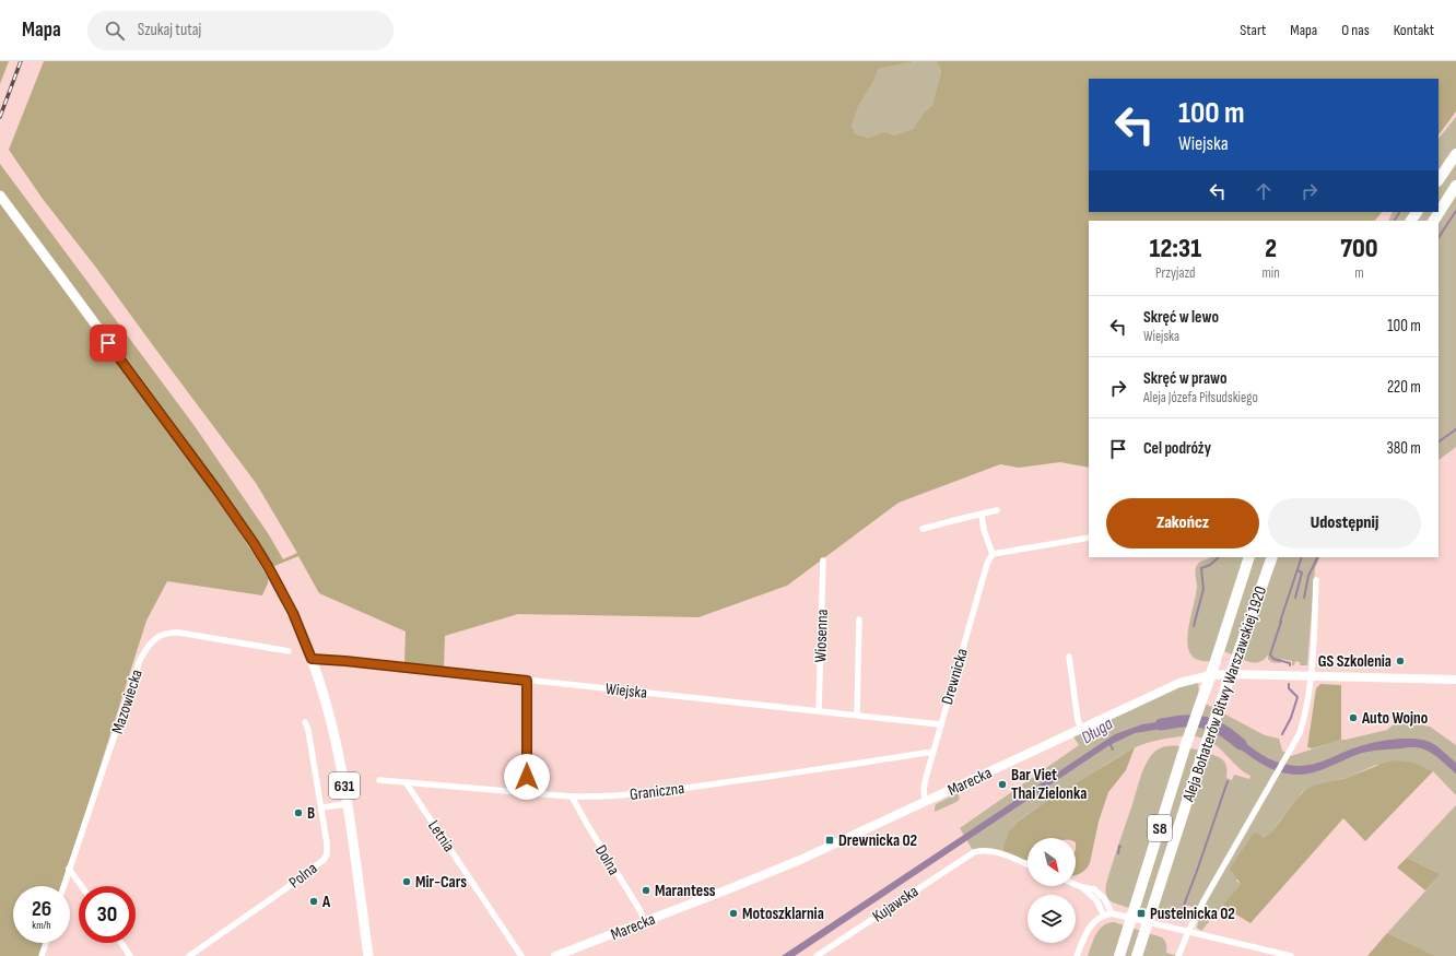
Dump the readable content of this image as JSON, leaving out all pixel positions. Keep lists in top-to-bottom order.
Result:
{
  "streets": {
    "highway": ["Aleja Bohaterów Bitwy Warszawskiej 1920", "S8"],
    "main road": ["631"],
    "street": [
      "Wiosenna",
      "Drewnicka",
      "Wiejska",
      "Mazowiecka",
      "Marecka",
      "Graniczna",
      "Letnia",
      "Dolna",
      "Polna",
      "Kujawska"
    ]
  },
  "crossings": [
    ["Wiosenna", "Wiejska"],
    ["Drewnicka", "Wiejska"],
    ["Drewnicka", "Marecka"],
    ["Drewnicka", "Graniczna"],
    ["Wiejska", "631"],
    ["Marecka", "Dolna"],
    ["Graniczna", "Letnia"],
    ["Graniczna", "Dolna"]
  ],
  "water": ["Długa"],
  "places": {
    "other": [
      "GS Szkolenia",
      "Auto Wojno",
      "Bar Viet Thai Zielonka",
      "B",
      "Mir-Cars",
      "Marantess",
      "A",
      "Motoszklarnia"
    ],
    "transit": ["Drewnicka 02", "Pustelnicka 02"]
  },
  "north": "bottom right",
  "page": {
    "header": "Mapa",
    "search": "Szukaj tutaj",
    "nav": [
      "Start",
      "Mapa",
      "O nas",
      "Kontakt"
    ],
    "turn": ["100 m", "Wiejska"],
    "eta": [
      "12:31",
      "Przyjazd",
      "2",
      "min",
      "700",
      "m"
    ],
    "list": [
      {
        "name": "Skręć w lewo",
        "note": "Wiejska",
        "value": "100 m"
      },
      {
        "name": "Skręć w prawo",
        "note": "Aleja Józefa Piłsudskiego",
        "value": "220 m"
      },
      {
        "name": "Cel podróży",
        "value": "380 m"
      }
    ],
    "buttons": ["Zakończ", "Udostępnij"],
    "speed": "26 km/h",
    "limit": "30"
  }
}
